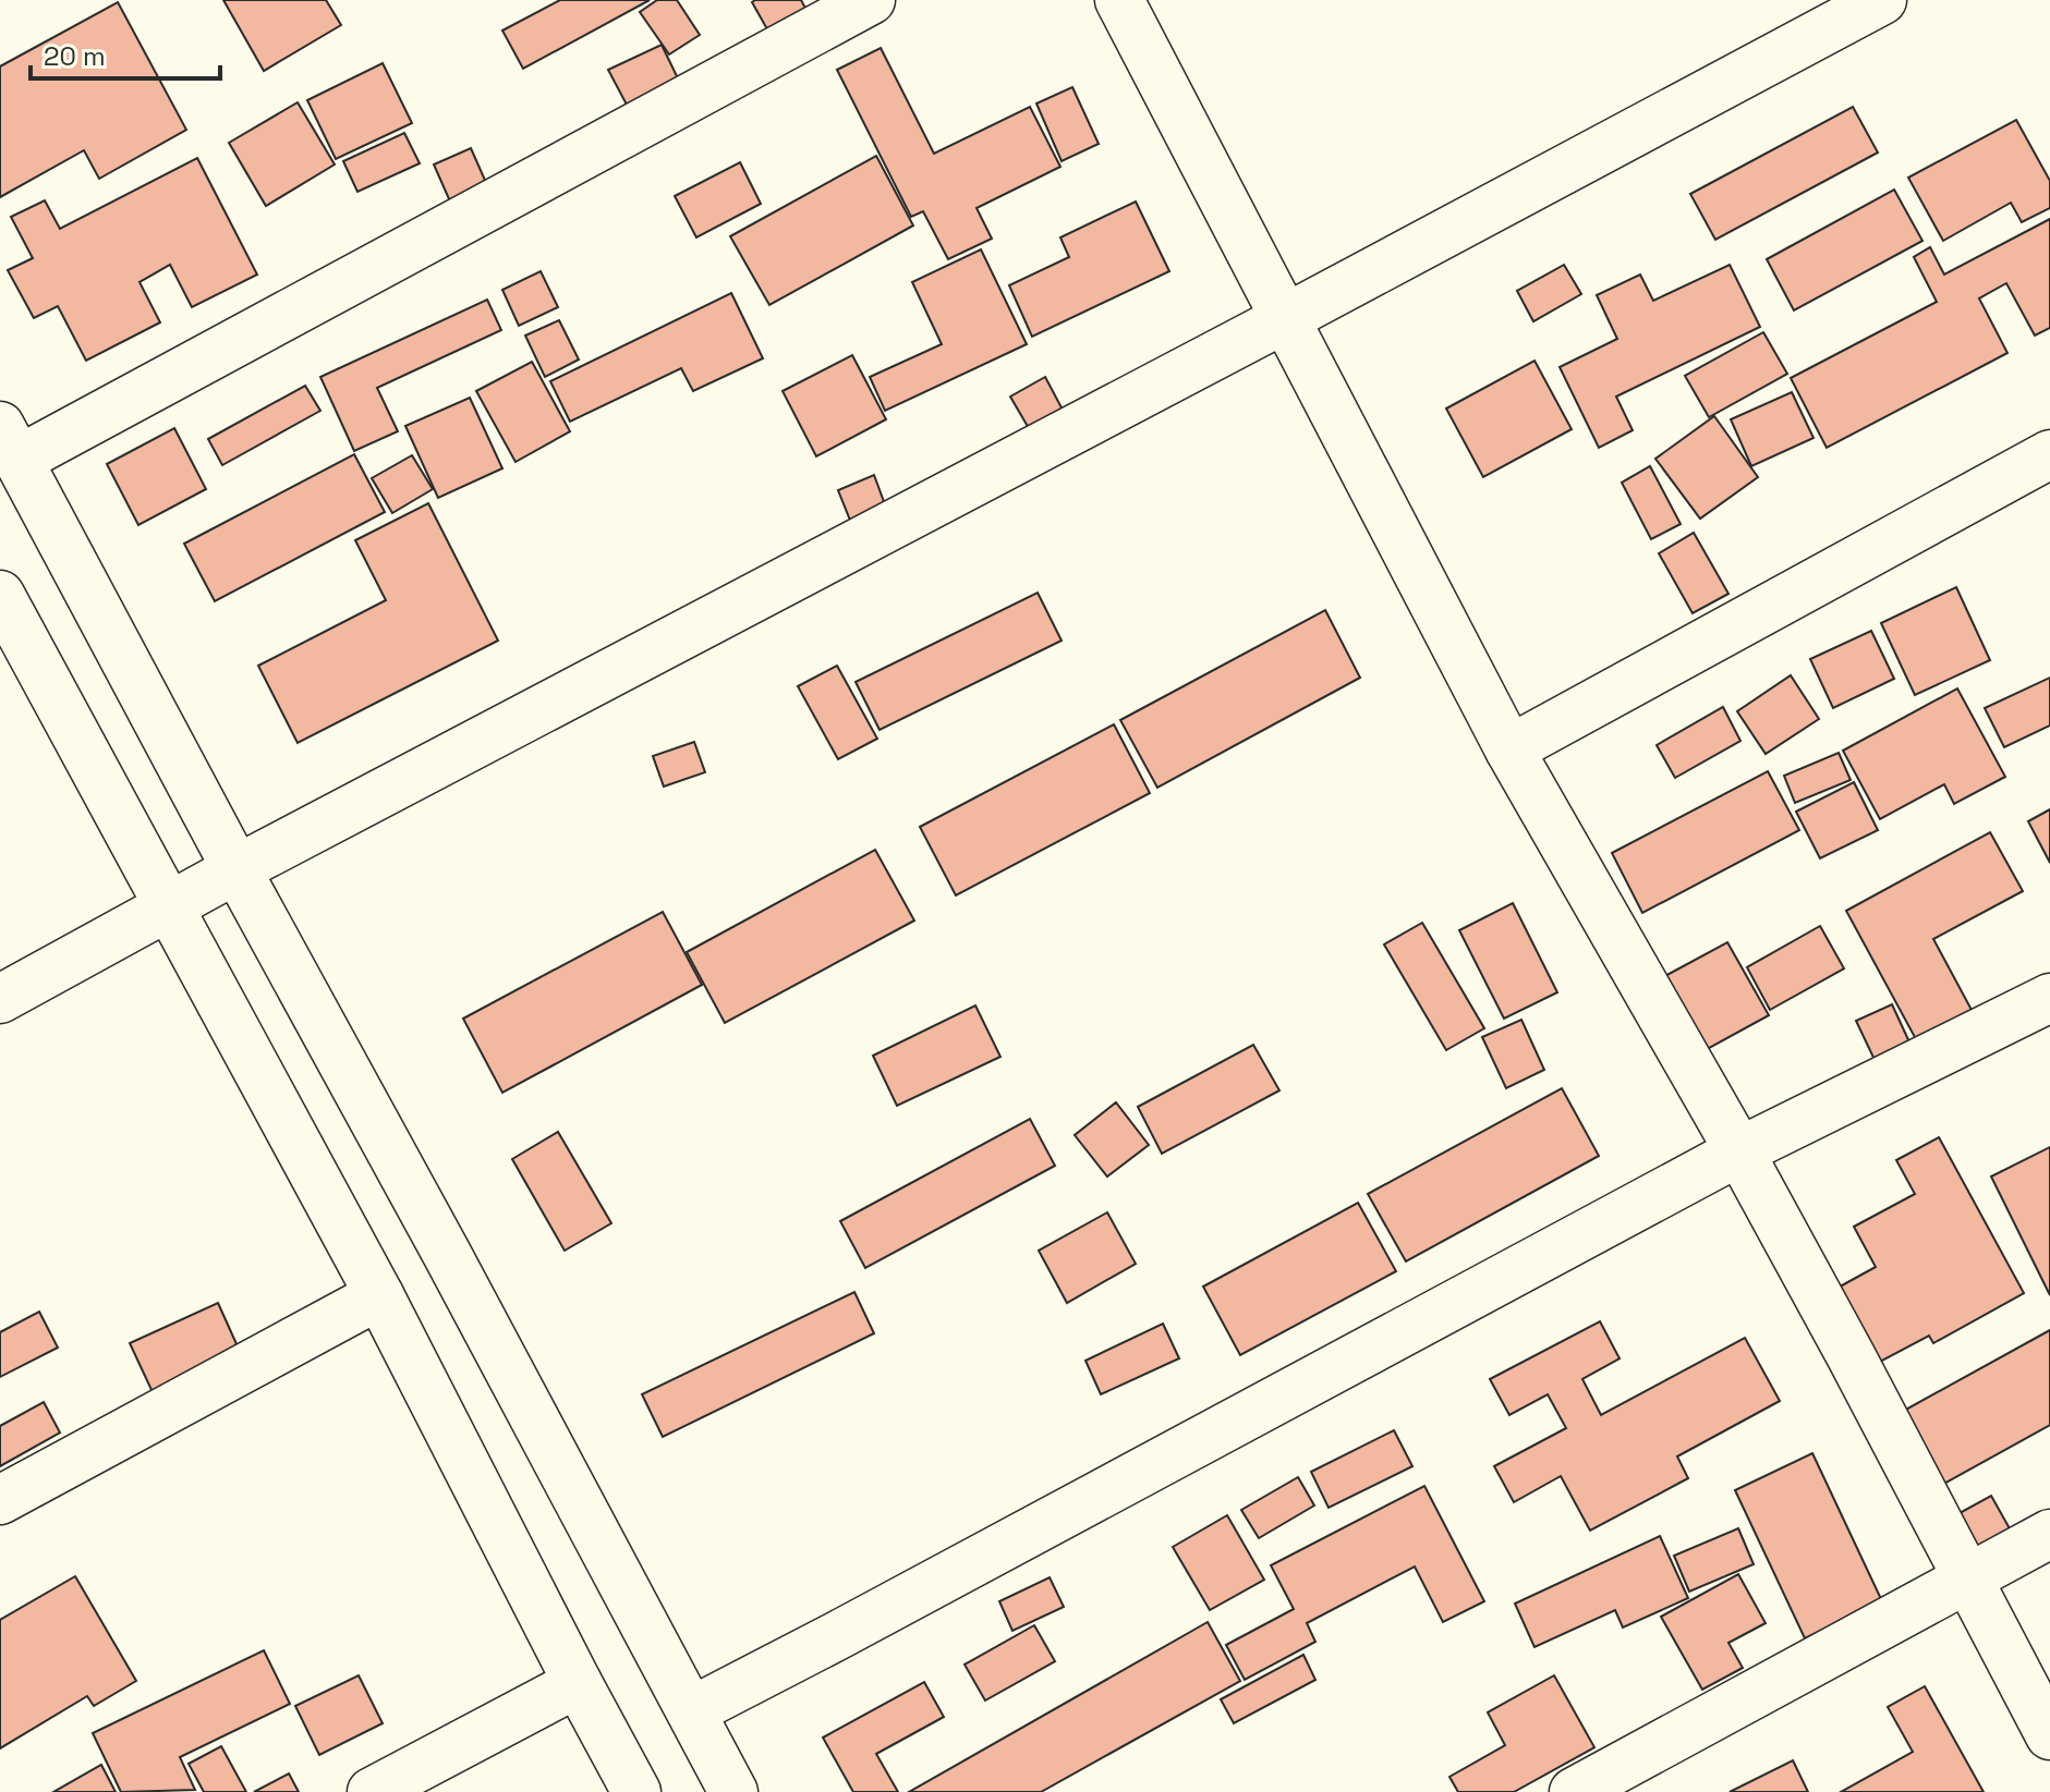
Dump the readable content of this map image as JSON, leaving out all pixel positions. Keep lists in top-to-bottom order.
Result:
{
  "scale_bar": "20 m"
}
